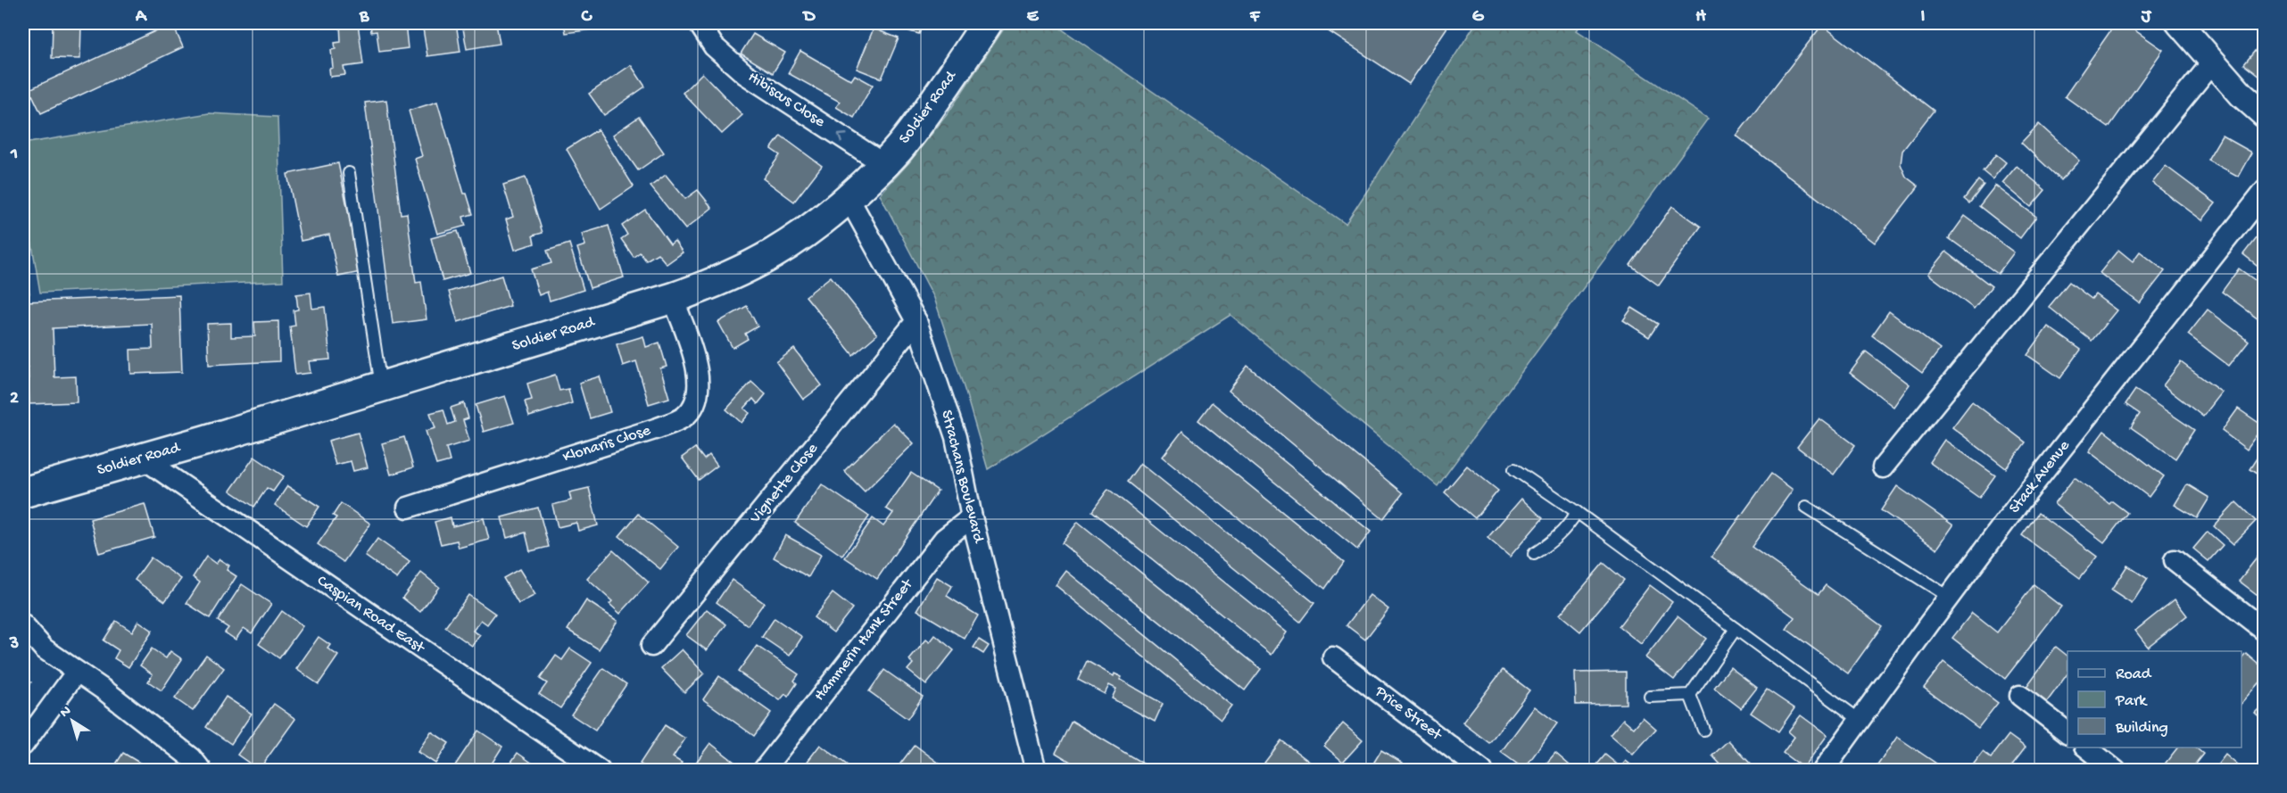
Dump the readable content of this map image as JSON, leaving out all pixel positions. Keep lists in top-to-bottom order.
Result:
{
  "streets": {
    "main road": ["Soldier Road"],
    "street": [
      "Hibiscus Close",
      "Klonaris Close",
      "Strachans Boulevard",
      "Stack Avenue",
      "Vignette Close",
      "Caspian Road East",
      "Hammerin Hank Street",
      "Price Street"
    ]
  },
  "crossings": [
    ["Hibiscus Close", "Soldier Road"],
    ["Soldier Road", "Klonaris Close"],
    ["Soldier Road", "Strachans Boulevard"],
    ["Soldier Road", "Caspian Road East"],
    ["Strachans Boulevard", "Vignette Close"],
    ["Strachans Boulevard", "Hammerin Hank Street"]
  ],
  "one_way": ["Hibiscus Close"],
  "legend": ["Road", "Park", "Building"],
  "north": "top left",
  "grid": {
    "columns": [
      "A",
      "B",
      "C",
      "D",
      "E",
      "F",
      "G",
      "H",
      "I",
      "J"
    ],
    "rows": ["1", "2", "3"]
  }
}
